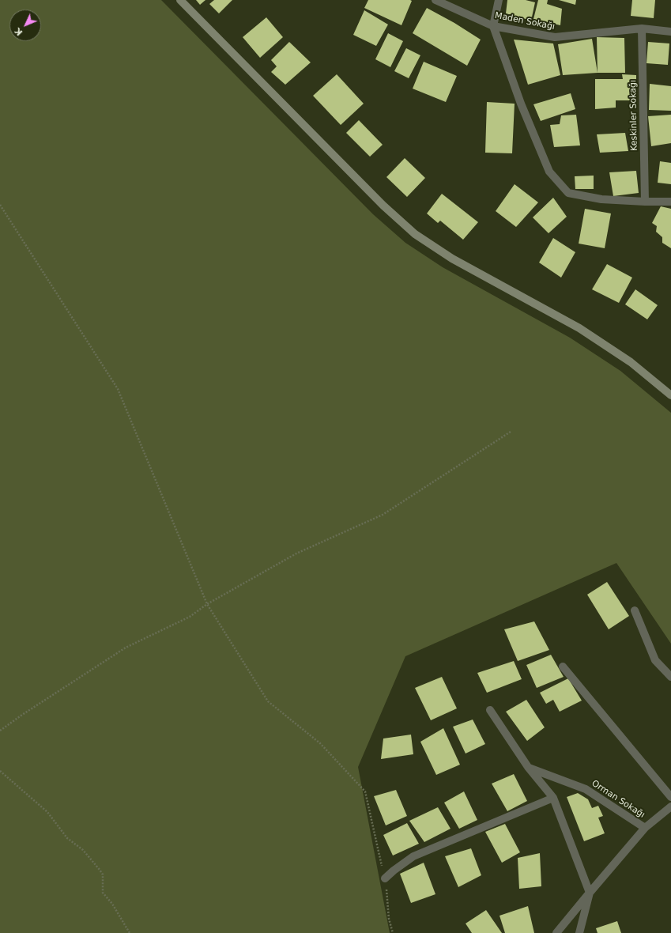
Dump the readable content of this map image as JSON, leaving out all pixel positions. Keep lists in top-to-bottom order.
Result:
{
  "streets": {
    "street": ["Maden Sokağı", "Keskinler Sokağı", "Orman Sokağı"]
  },
  "crossings": [
    ["Maden Sokağı", "Keskinler Sokağı"]
  ],
  "north": "bottom left"
}
